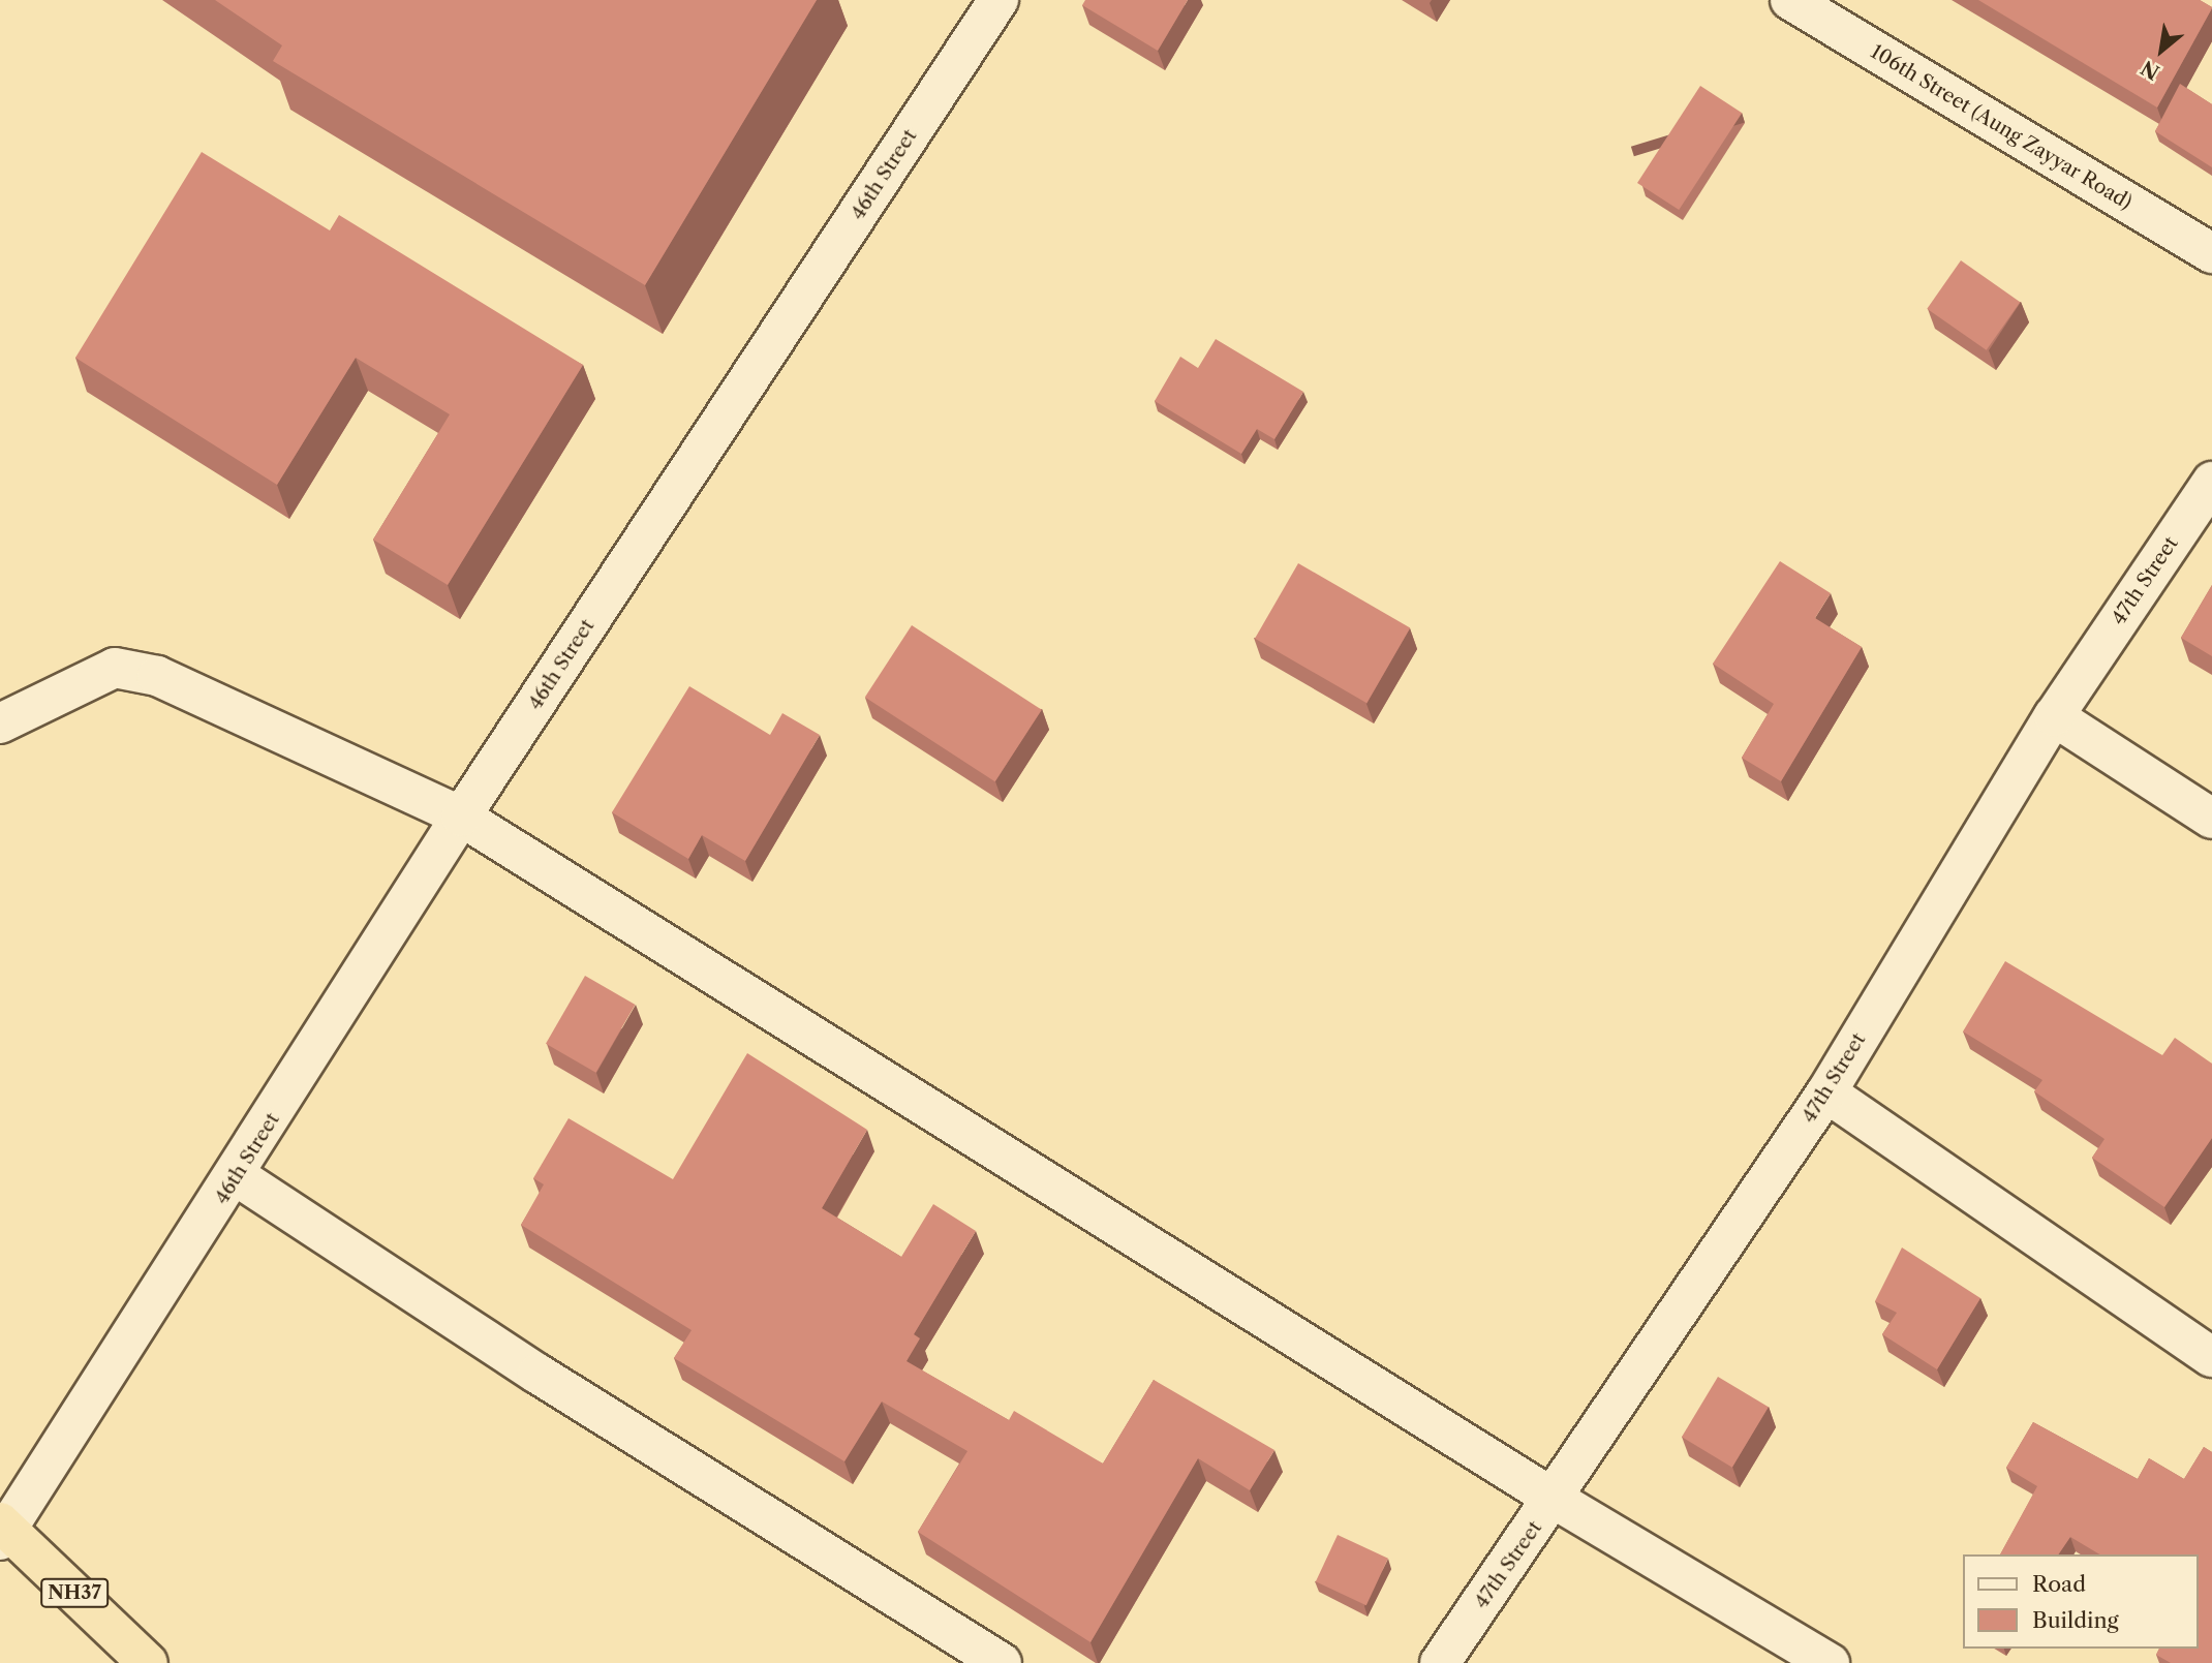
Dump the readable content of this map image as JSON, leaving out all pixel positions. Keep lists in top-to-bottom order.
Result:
{
  "streets": {
    "highway": ["NH37"],
    "street": ["106th Street (Aung Zayyar Road)", "46th Street", "47th Street"]
  },
  "crossings": [
    ["46th Street", "NH37"]
  ],
  "legend": ["Road", "Building"],
  "north": "bottom left"
}
